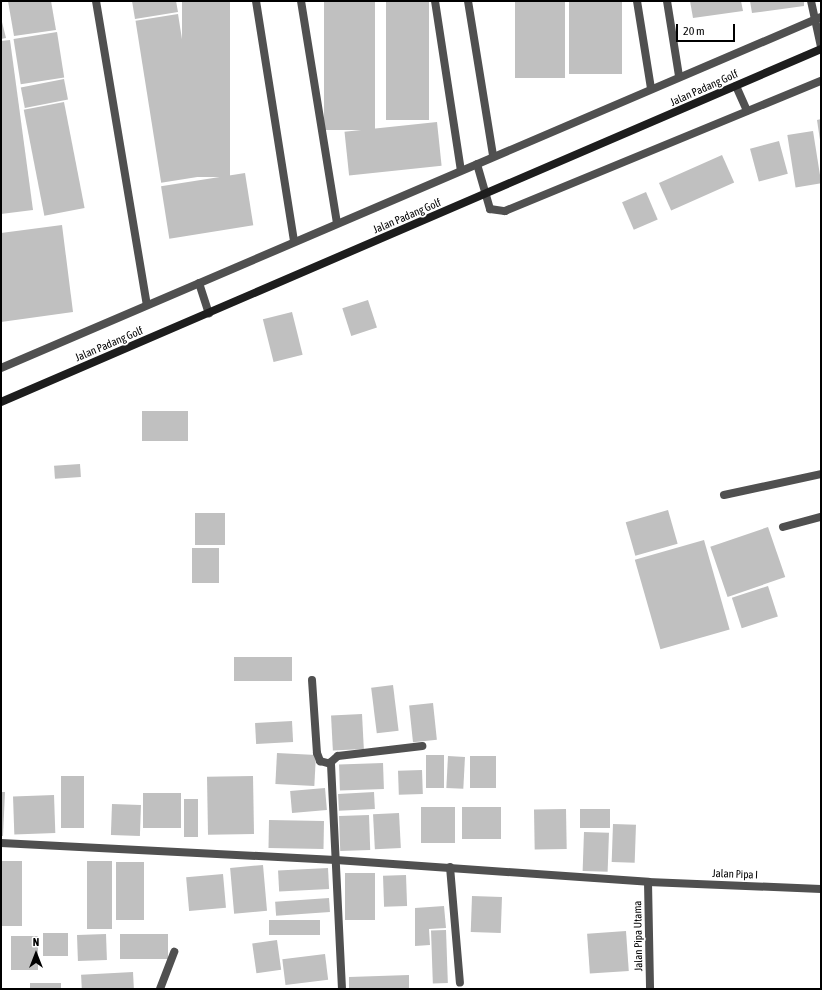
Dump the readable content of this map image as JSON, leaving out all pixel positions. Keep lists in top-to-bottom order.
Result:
{
  "streets": {
    "street": ["Jalan Padang Golf", "Jalan Pipa I", "Jalan Pipa Utama"]
  },
  "crossings": [
    ["Jalan Pipa I", "Jalan Pipa Utama"]
  ],
  "scale_bar": "20 m",
  "north": "top"
}
